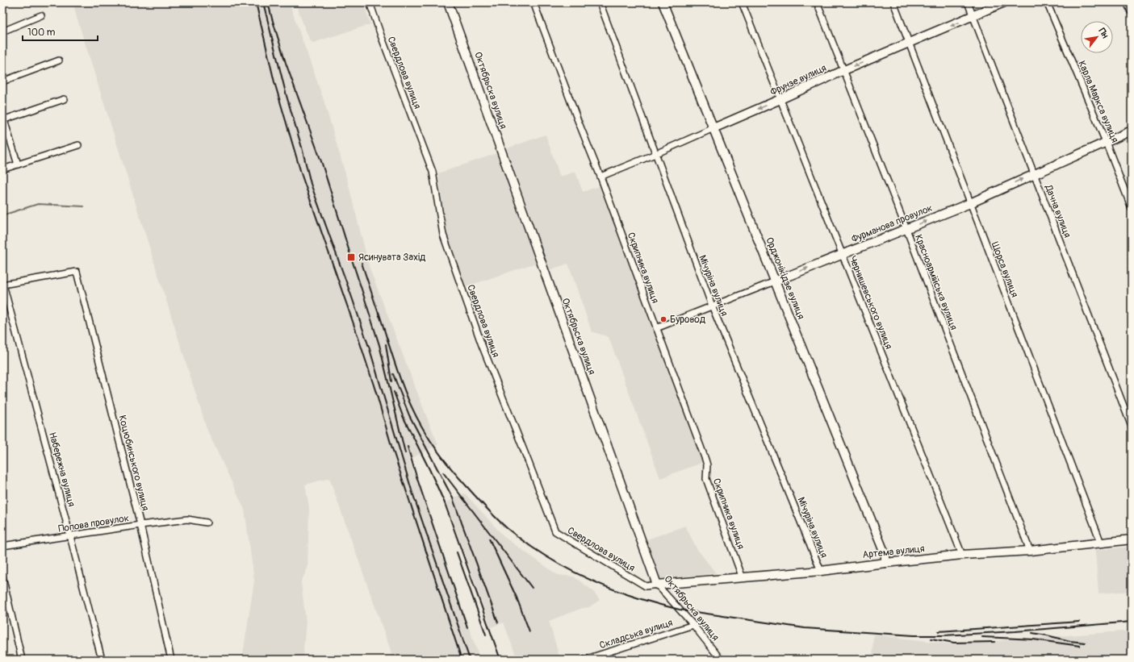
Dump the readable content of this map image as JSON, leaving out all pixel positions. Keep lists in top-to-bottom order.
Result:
{
  "streets": {
    "main road": [
      "Фрунзе вулиця",
      "Октябрьска вулиця",
      "Фурманова провулок",
      "Орджонікідзе вулиця",
      "Артема вулиця"
    ],
    "street": [
      "Свердлова вулиця",
      "Карла Маркса вулиця",
      "Дачна вулиця",
      "Скрипника вулиця",
      "Щорса вулиця",
      "Красноармійська вулиця",
      "Мічуріна вулиця",
      "Чернишевського вулиця",
      "Коцюбинського вулиця",
      "Набережна вулиця",
      "Попова провулок",
      "Складська вулиця"
    ]
  },
  "crossings": [
    ["Свердлова вулиця", "Октябрьска вулиця"],
    ["Свердлова вулиця", "Артема вулиця"],
    ["Фрунзе вулиця", "Дачна вулиця"],
    ["Фрунзе вулиця", "Скрипника вулиця"],
    ["Фрунзе вулиця", "Щорса вулиця"],
    ["Фрунзе вулиця", "Орджонікідзе вулиця"],
    ["Фрунзе вулиця", "Красноармійська вулиця"],
    ["Фрунзе вулиця", "Мічуріна вулиця"],
    ["Фрунзе вулиця", "Чернишевського вулиця"],
    ["Октябрьска вулиця", "Артема вулиця"],
    ["Октябрьска вулиця", "Складська вулиця"],
    ["Карла Маркса вулиця", "Фурманова провулок"],
    ["Дачна вулиця", "Фурманова провулок"],
    ["Фурманова провулок", "Скрипника вулиця"],
    ["Фурманова провулок", "Щорса вулиця"],
    ["Фурманова провулок", "Орджонікідзе вулиця"],
    ["Фурманова провулок", "Красноармійська вулиця"],
    ["Фурманова провулок", "Мічуріна вулиця"],
    ["Фурманова провулок", "Чернишевського вулиця"],
    ["Скрипника вулиця", "Артема вулиця"],
    ["Щорса вулиця", "Артема вулиця"],
    ["Орджонікідзе вулиця", "Артема вулиця"],
    ["Красноармійська вулиця", "Артема вулиця"],
    ["Мічуріна вулиця", "Артема вулиця"],
    ["Чернишевського вулиця", "Артема вулиця"],
    ["Коцюбинського вулиця", "Набережна вулиця"],
    ["Коцюбинського вулиця", "Попова провулок"],
    ["Набережна вулиця", "Попова провулок"]
  ],
  "one_way": ["Фрунзе вулиця", "Фурманова провулок"],
  "places": {
    "transit": ["Ясинувата Захід"],
    "other": ["Буровод"]
  },
  "scale_bar": "100 m",
  "north": "top right"
}
